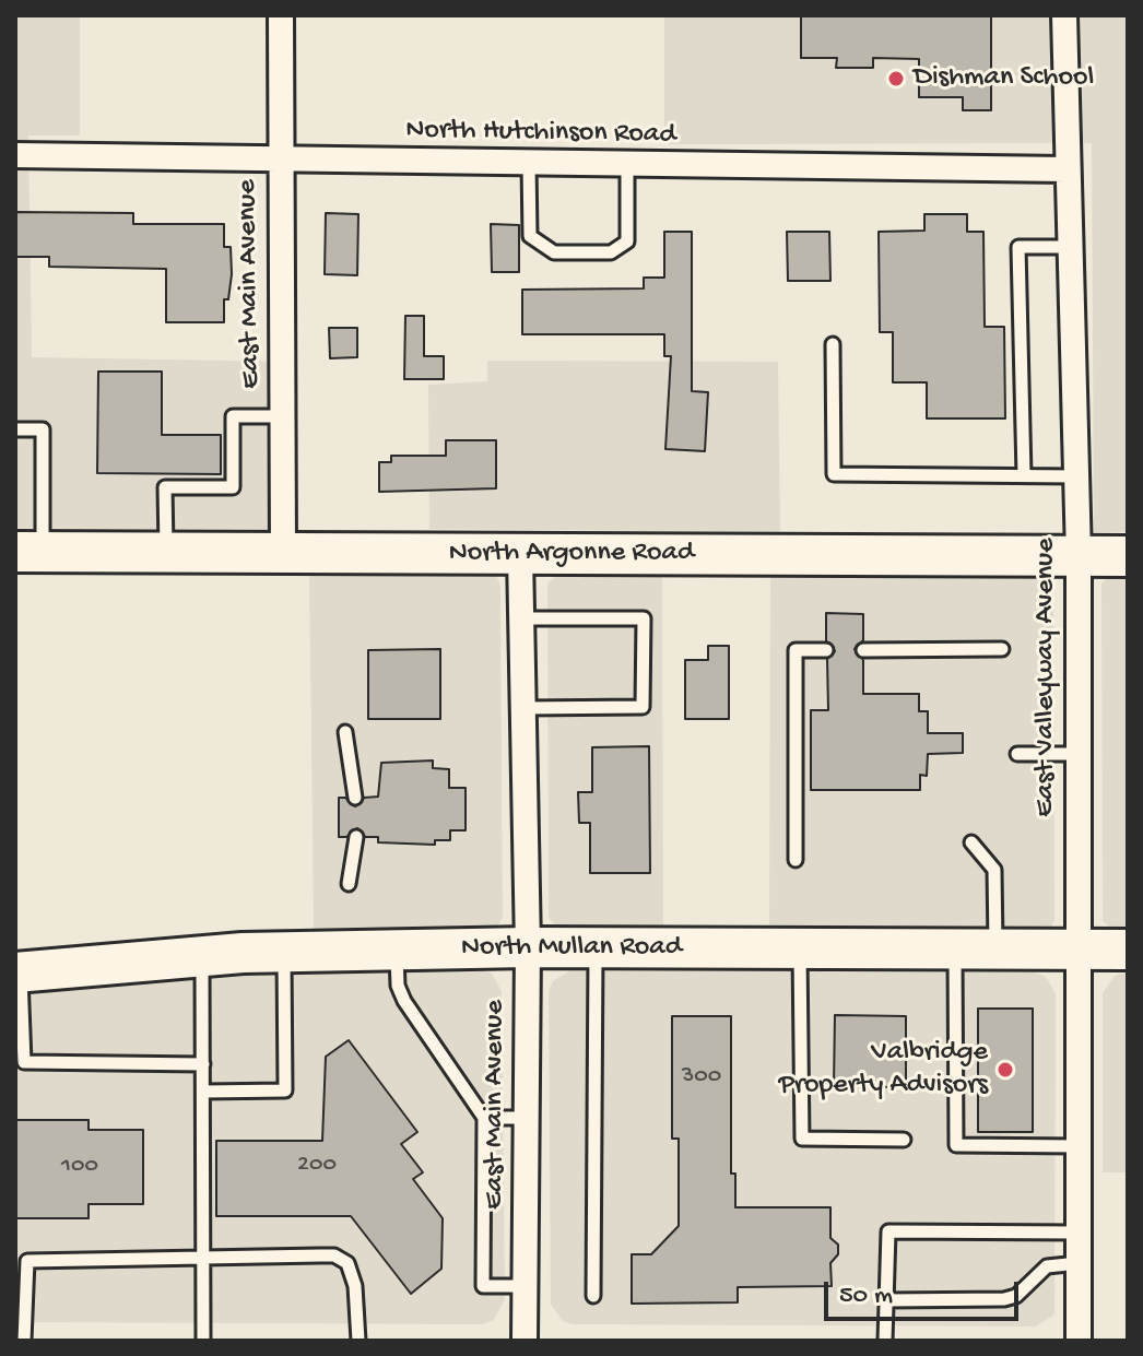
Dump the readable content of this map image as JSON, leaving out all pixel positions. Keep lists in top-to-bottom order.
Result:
{
  "streets": {
    "main road": ["North Argonne Road", "North Mullan Road"],
    "street": ["North Hutchinson Road", "East Main Avenue", "East Valleyway Avenue"]
  },
  "crossings": [
    ["North Hutchinson Road", "East Main Avenue"],
    ["North Hutchinson Road", "East Valleyway Avenue"],
    ["East Main Avenue", "North Argonne Road"],
    ["East Main Avenue", "North Mullan Road"],
    ["North Argonne Road", "East Valleyway Avenue"],
    ["East Valleyway Avenue", "North Mullan Road"]
  ],
  "places": ["Dishman School", "Valbridge Property Advisors"],
  "house_numbers": ["300", "200", "100"],
  "scale_bar": "50 m"
}
